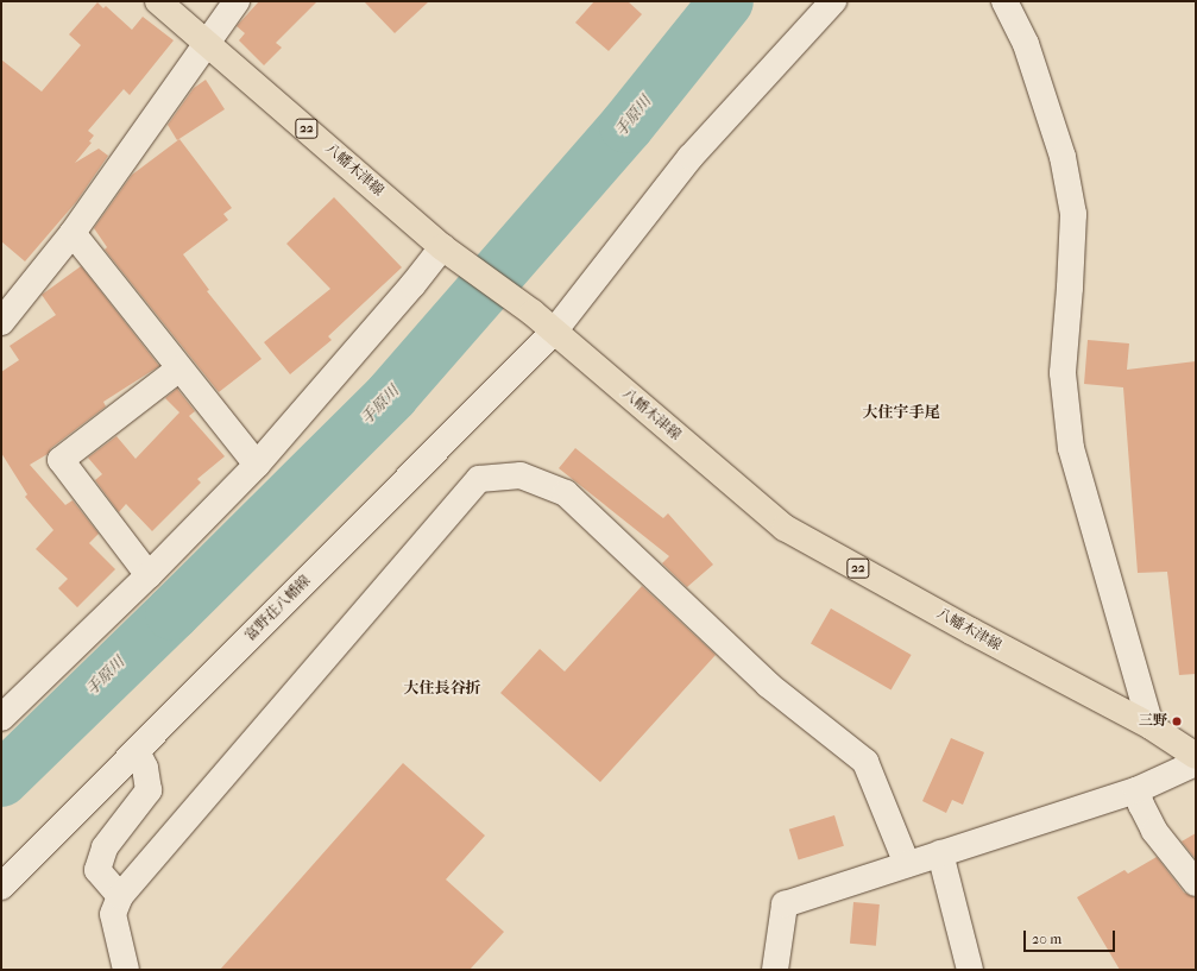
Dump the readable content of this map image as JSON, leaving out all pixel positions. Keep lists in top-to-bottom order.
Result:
{
  "streets": {
    "main road": ["22", "八幡木津線"],
    "street": ["富野荘八幡線"]
  },
  "crossings": [
    ["八幡木津線", "富野荘八幡線"]
  ],
  "districts": ["大住宇手尾", "大住長谷折"],
  "water": ["手原川"],
  "places": ["三野"],
  "scale_bar": "20 m"
}
